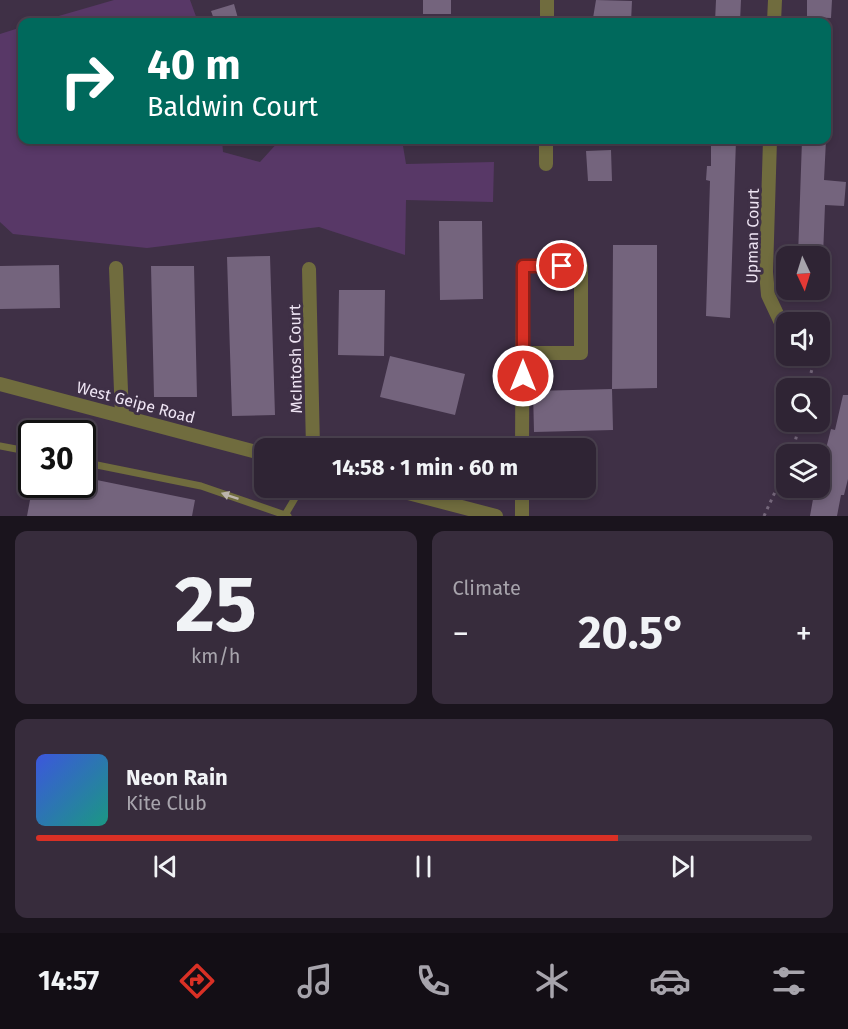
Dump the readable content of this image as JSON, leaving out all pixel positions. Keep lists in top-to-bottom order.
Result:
{
  "streets": {
    "street": ["Upman Court", "McIntosh Court", "West Geipe Road"]
  },
  "north": "bottom",
  "page": {
    "turn": ["40 m", "Baldwin Court"],
    "limit": "30",
    "trip": "14:58 · 1 min · 60 m",
    "tile": [
      ["25", "km/h"],
      "Climate"
    ],
    "heat": ["−", "20.5°", "+"],
    "song": ["Neon Rain", "Kite Club"],
    "tabs": "14:57"
  }
}
